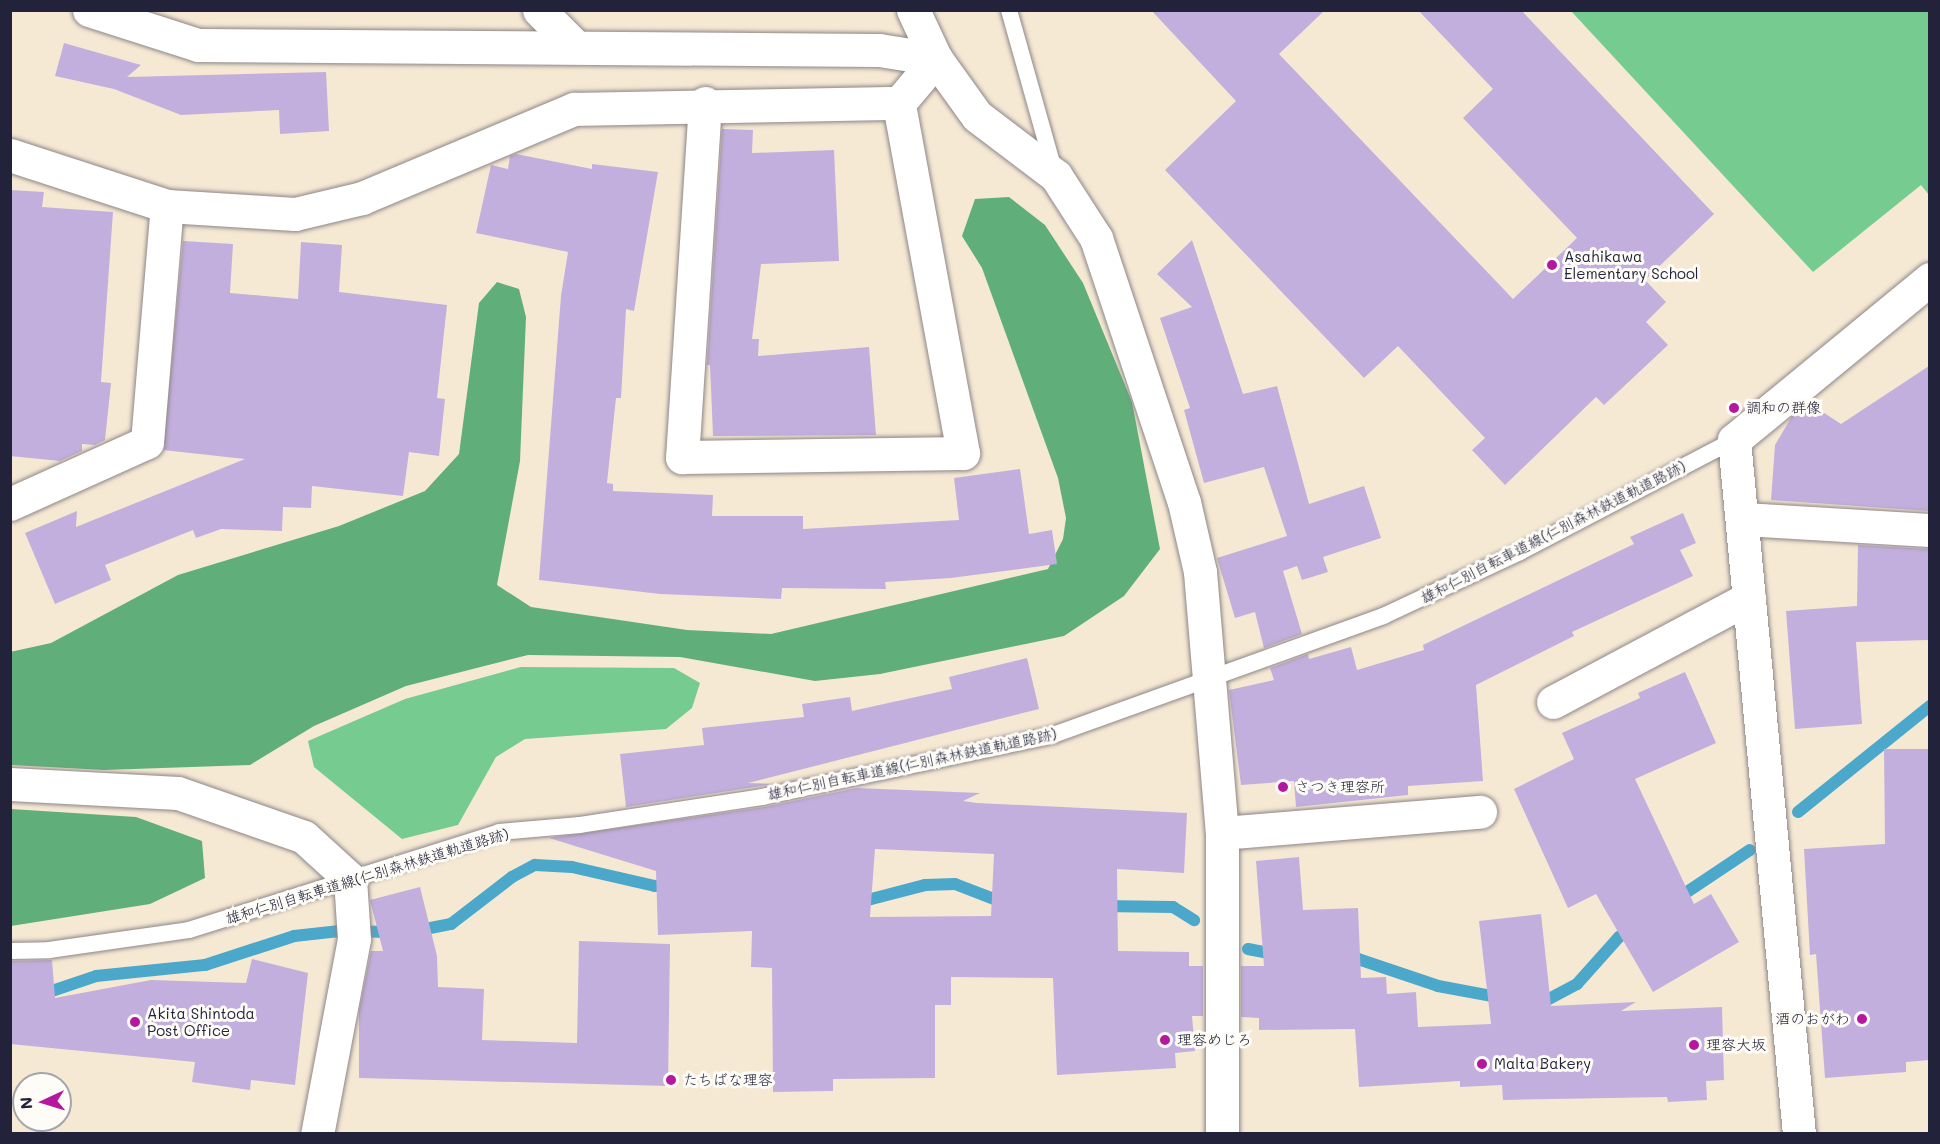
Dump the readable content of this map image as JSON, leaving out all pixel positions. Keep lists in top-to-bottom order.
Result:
{
  "streets": {
    "street": ["雄和仁別自転車道線(仁別森林鉄道軌道路跡)"]
  },
  "places": [
    "Asahikawa Elementary School",
    "調和の群像",
    "さつき理容所",
    "酒のおがわ",
    "Akita Shintoda Post Office",
    "理容めじろ",
    "理容大坂",
    "Malta Bakery",
    "たちばな理容"
  ],
  "north": "left"
}
